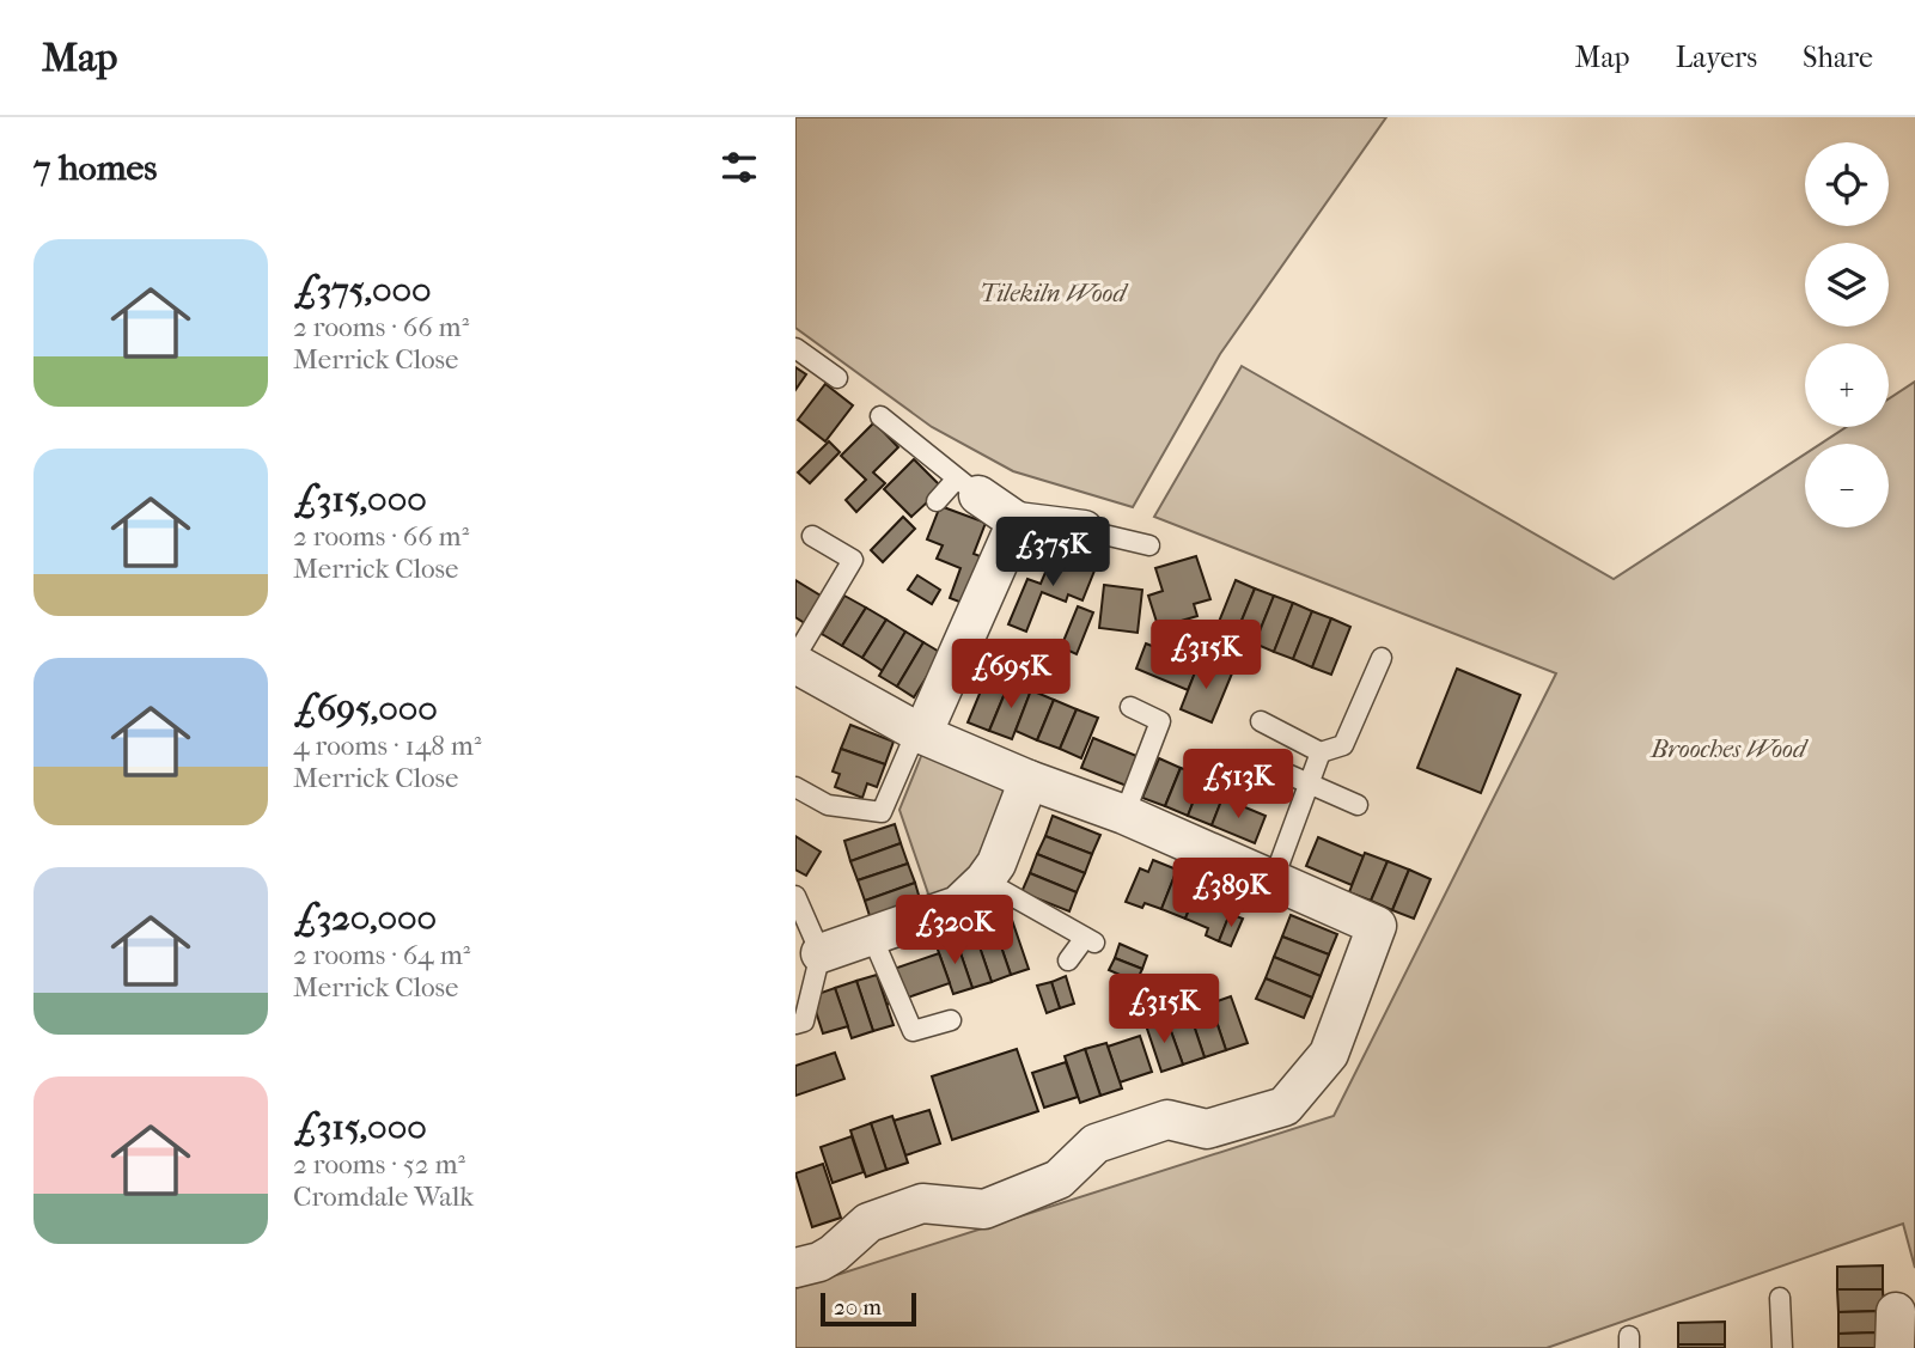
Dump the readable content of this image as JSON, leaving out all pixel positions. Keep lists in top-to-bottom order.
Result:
{
  "parks": ["Tilekiln Wood", "Brooches Wood"],
  "scale_bar": "20 m",
  "page": {
    "header": "Map",
    "nav": ["Map", "Layers", "Share"],
    "heading": "7 homes",
    "map_buttons": ["+", "−"],
    "list": [
      {
        "name": "£375,000",
        "note": "2 rooms · 66 m² · Merrick Close"
      },
      {
        "name": "£315,000",
        "note": "2 rooms · 66 m² · Merrick Close"
      },
      {
        "name": "£695,000",
        "note": "4 rooms · 148 m² · Merrick Close"
      },
      {
        "name": "£320,000",
        "note": "2 rooms · 64 m² · Merrick Close"
      },
      {
        "name": "£315,000",
        "note": "2 rooms · 52 m² · Cromdale Walk"
      }
    ],
    "price": [
      "£375K",
      "£315K",
      "£695K",
      "£513K",
      "£389K",
      "£320K",
      "£315K"
    ],
    "scale": "20 m"
  }
}
